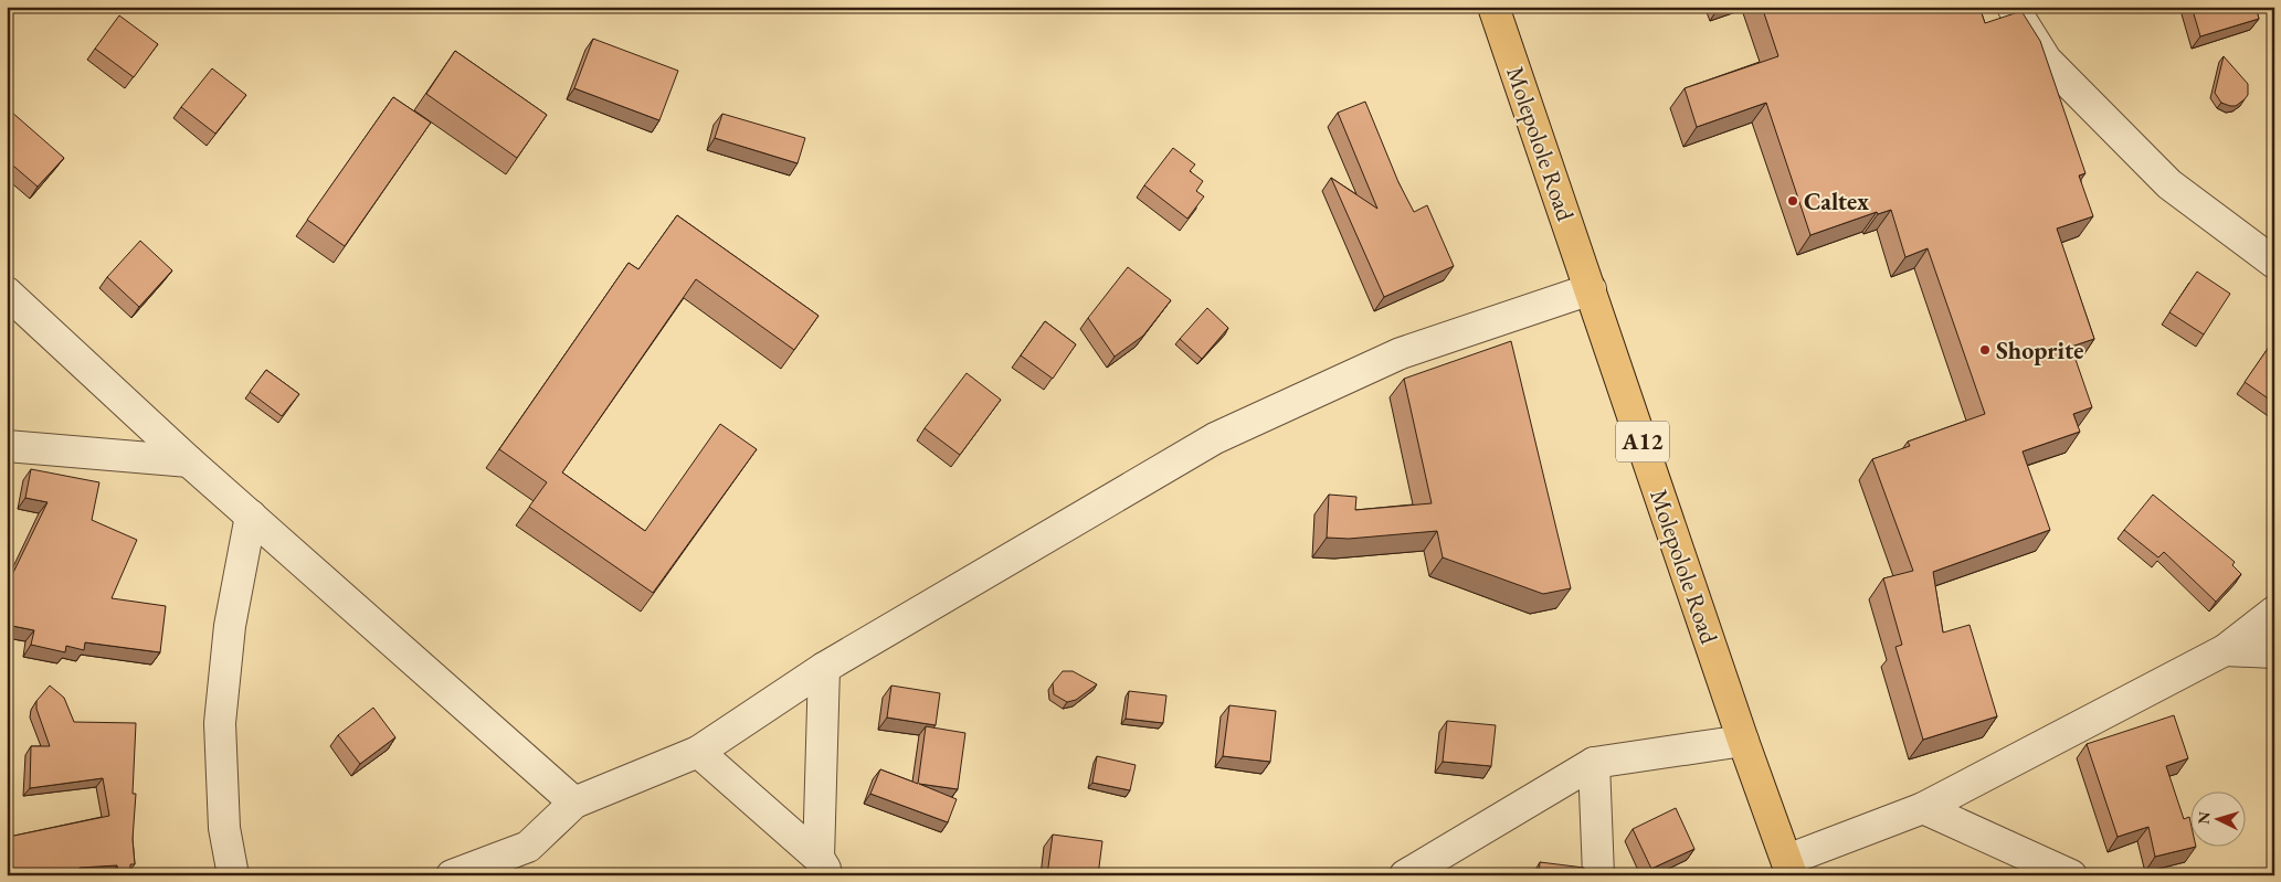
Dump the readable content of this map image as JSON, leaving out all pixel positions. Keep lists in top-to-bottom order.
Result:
{
  "streets": {
    "main road": ["Molepolole Road", "A12"]
  },
  "places": ["Caltex", "Shoprite"],
  "north": "left"
}
